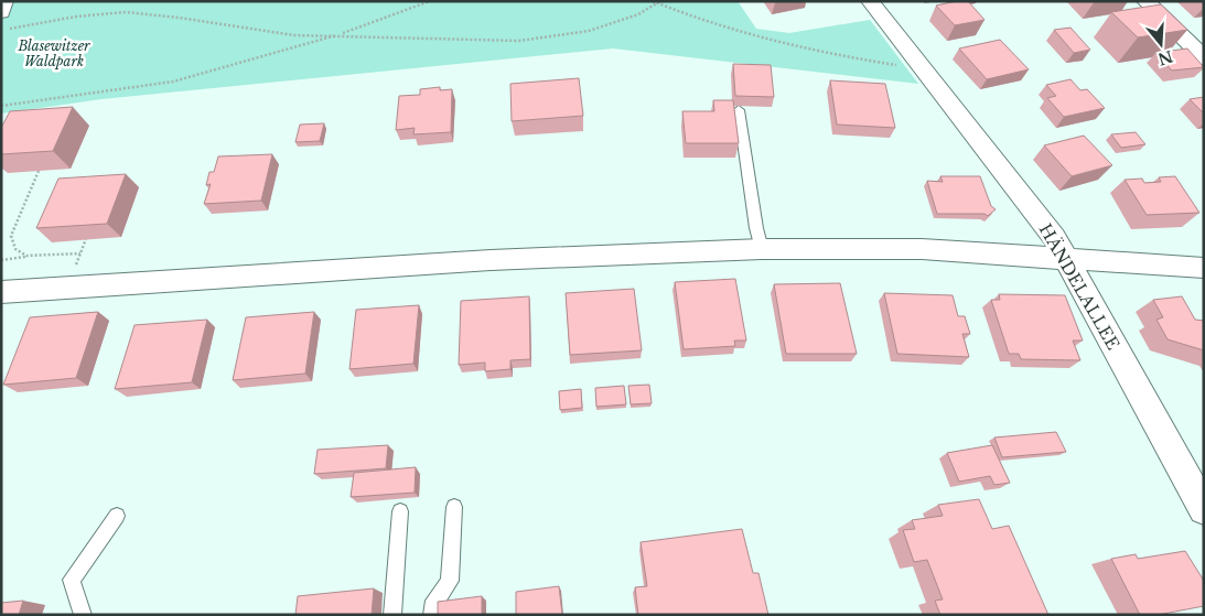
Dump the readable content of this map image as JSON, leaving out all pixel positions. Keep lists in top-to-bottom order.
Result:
{
  "streets": {
    "street": ["HÄNDELALLEE"]
  },
  "parks": ["Blasewitzer Waldpark"],
  "north": "bottom"
}
